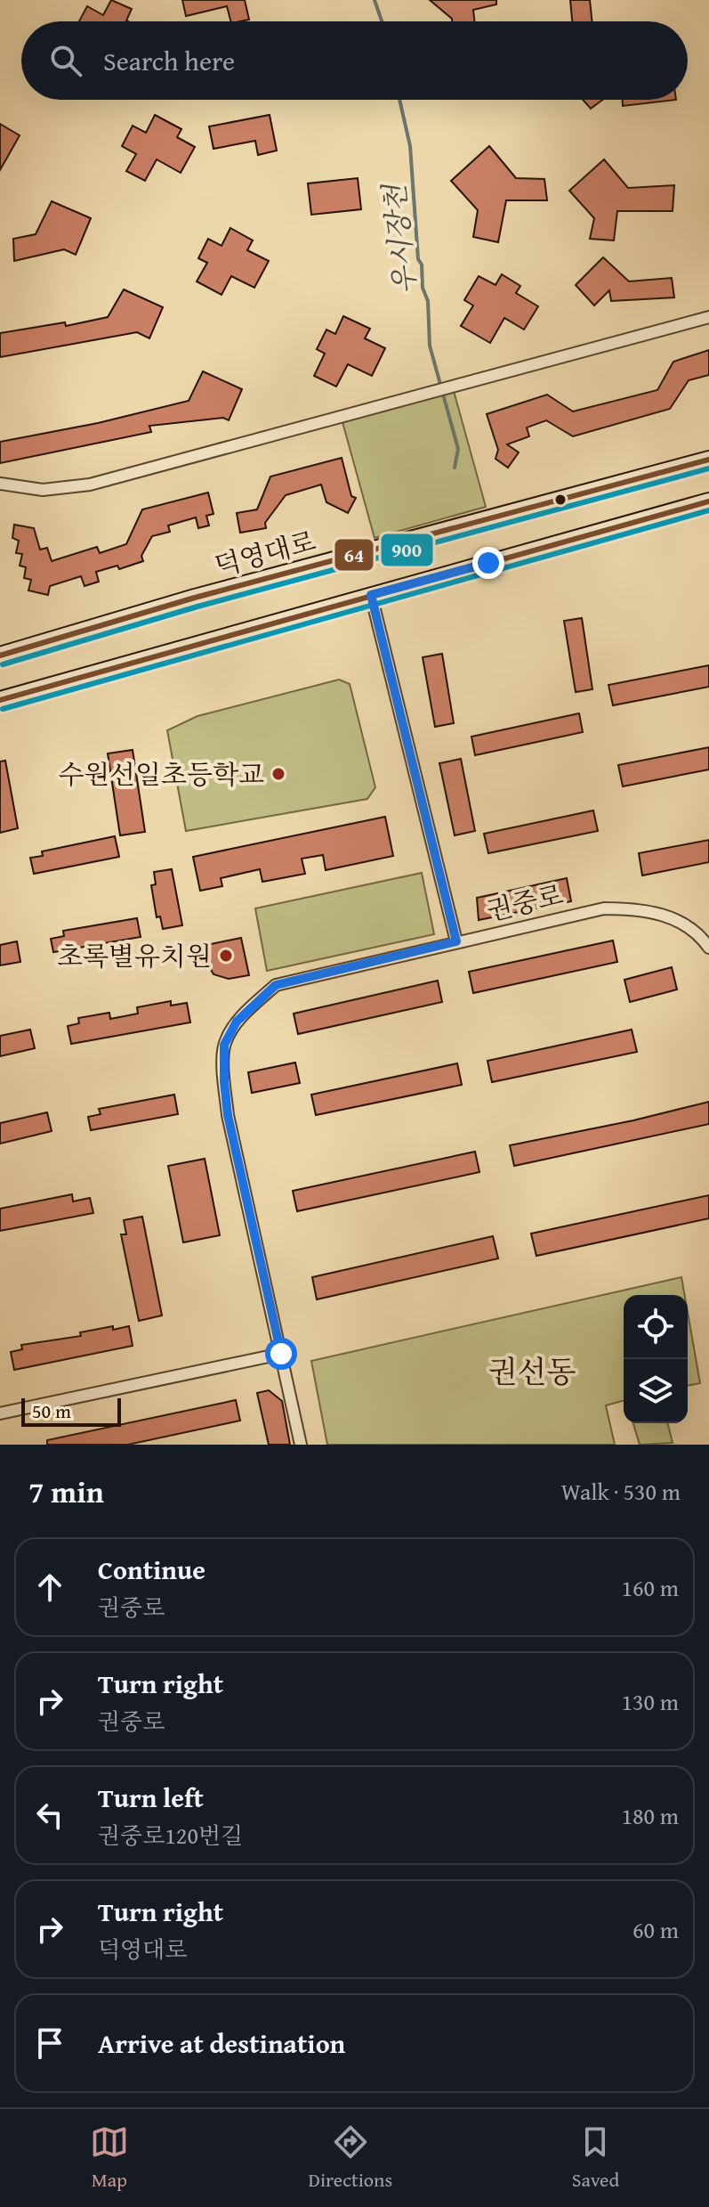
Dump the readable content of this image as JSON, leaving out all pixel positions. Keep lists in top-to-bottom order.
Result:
{
  "streets": {
    "main road": ["덕영대로"],
    "street": ["권중로"]
  },
  "districts": ["권선동"],
  "water": ["우시장천"],
  "places": ["수원선일초등학교", "초록별유치원"],
  "lines": ["transit line 64", "transit line 900"],
  "scale_bar": "50 m",
  "page": {
    "search": "Search here",
    "scale": "50 m",
    "heading": ["7 min", "Walk · 530 m"],
    "list": [
      ["Continue", "권중로", "160 m"],
      ["Turn right", "권중로", "130 m"],
      ["Turn left", "권중로120번길", "180 m"],
      ["Turn right", "덕영대로", "60 m"],
      "Arrive at destination"
    ],
    "nav": ["Map", "Directions", "Saved"]
  }
}
